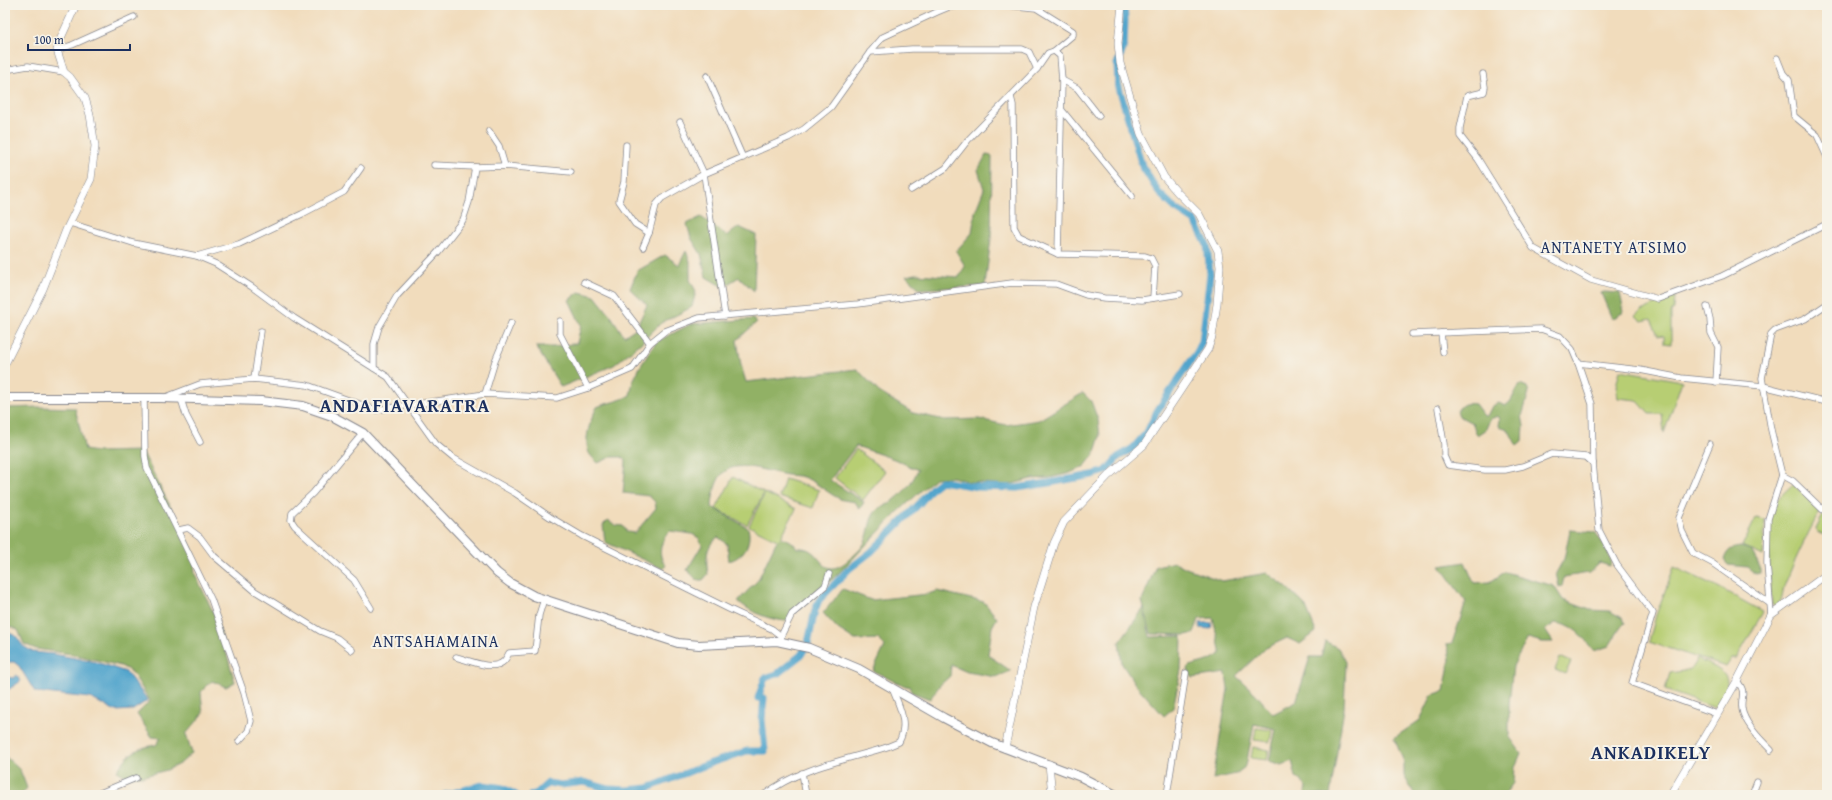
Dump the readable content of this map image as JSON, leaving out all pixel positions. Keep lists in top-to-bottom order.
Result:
{
  "districts": [
    "ANTANETY ATSIMO",
    "ANDAFIAVARATRA",
    "ANTSAHAMAINA",
    "ANKADIKELY"
  ],
  "scale_bar": "100 m"
}
